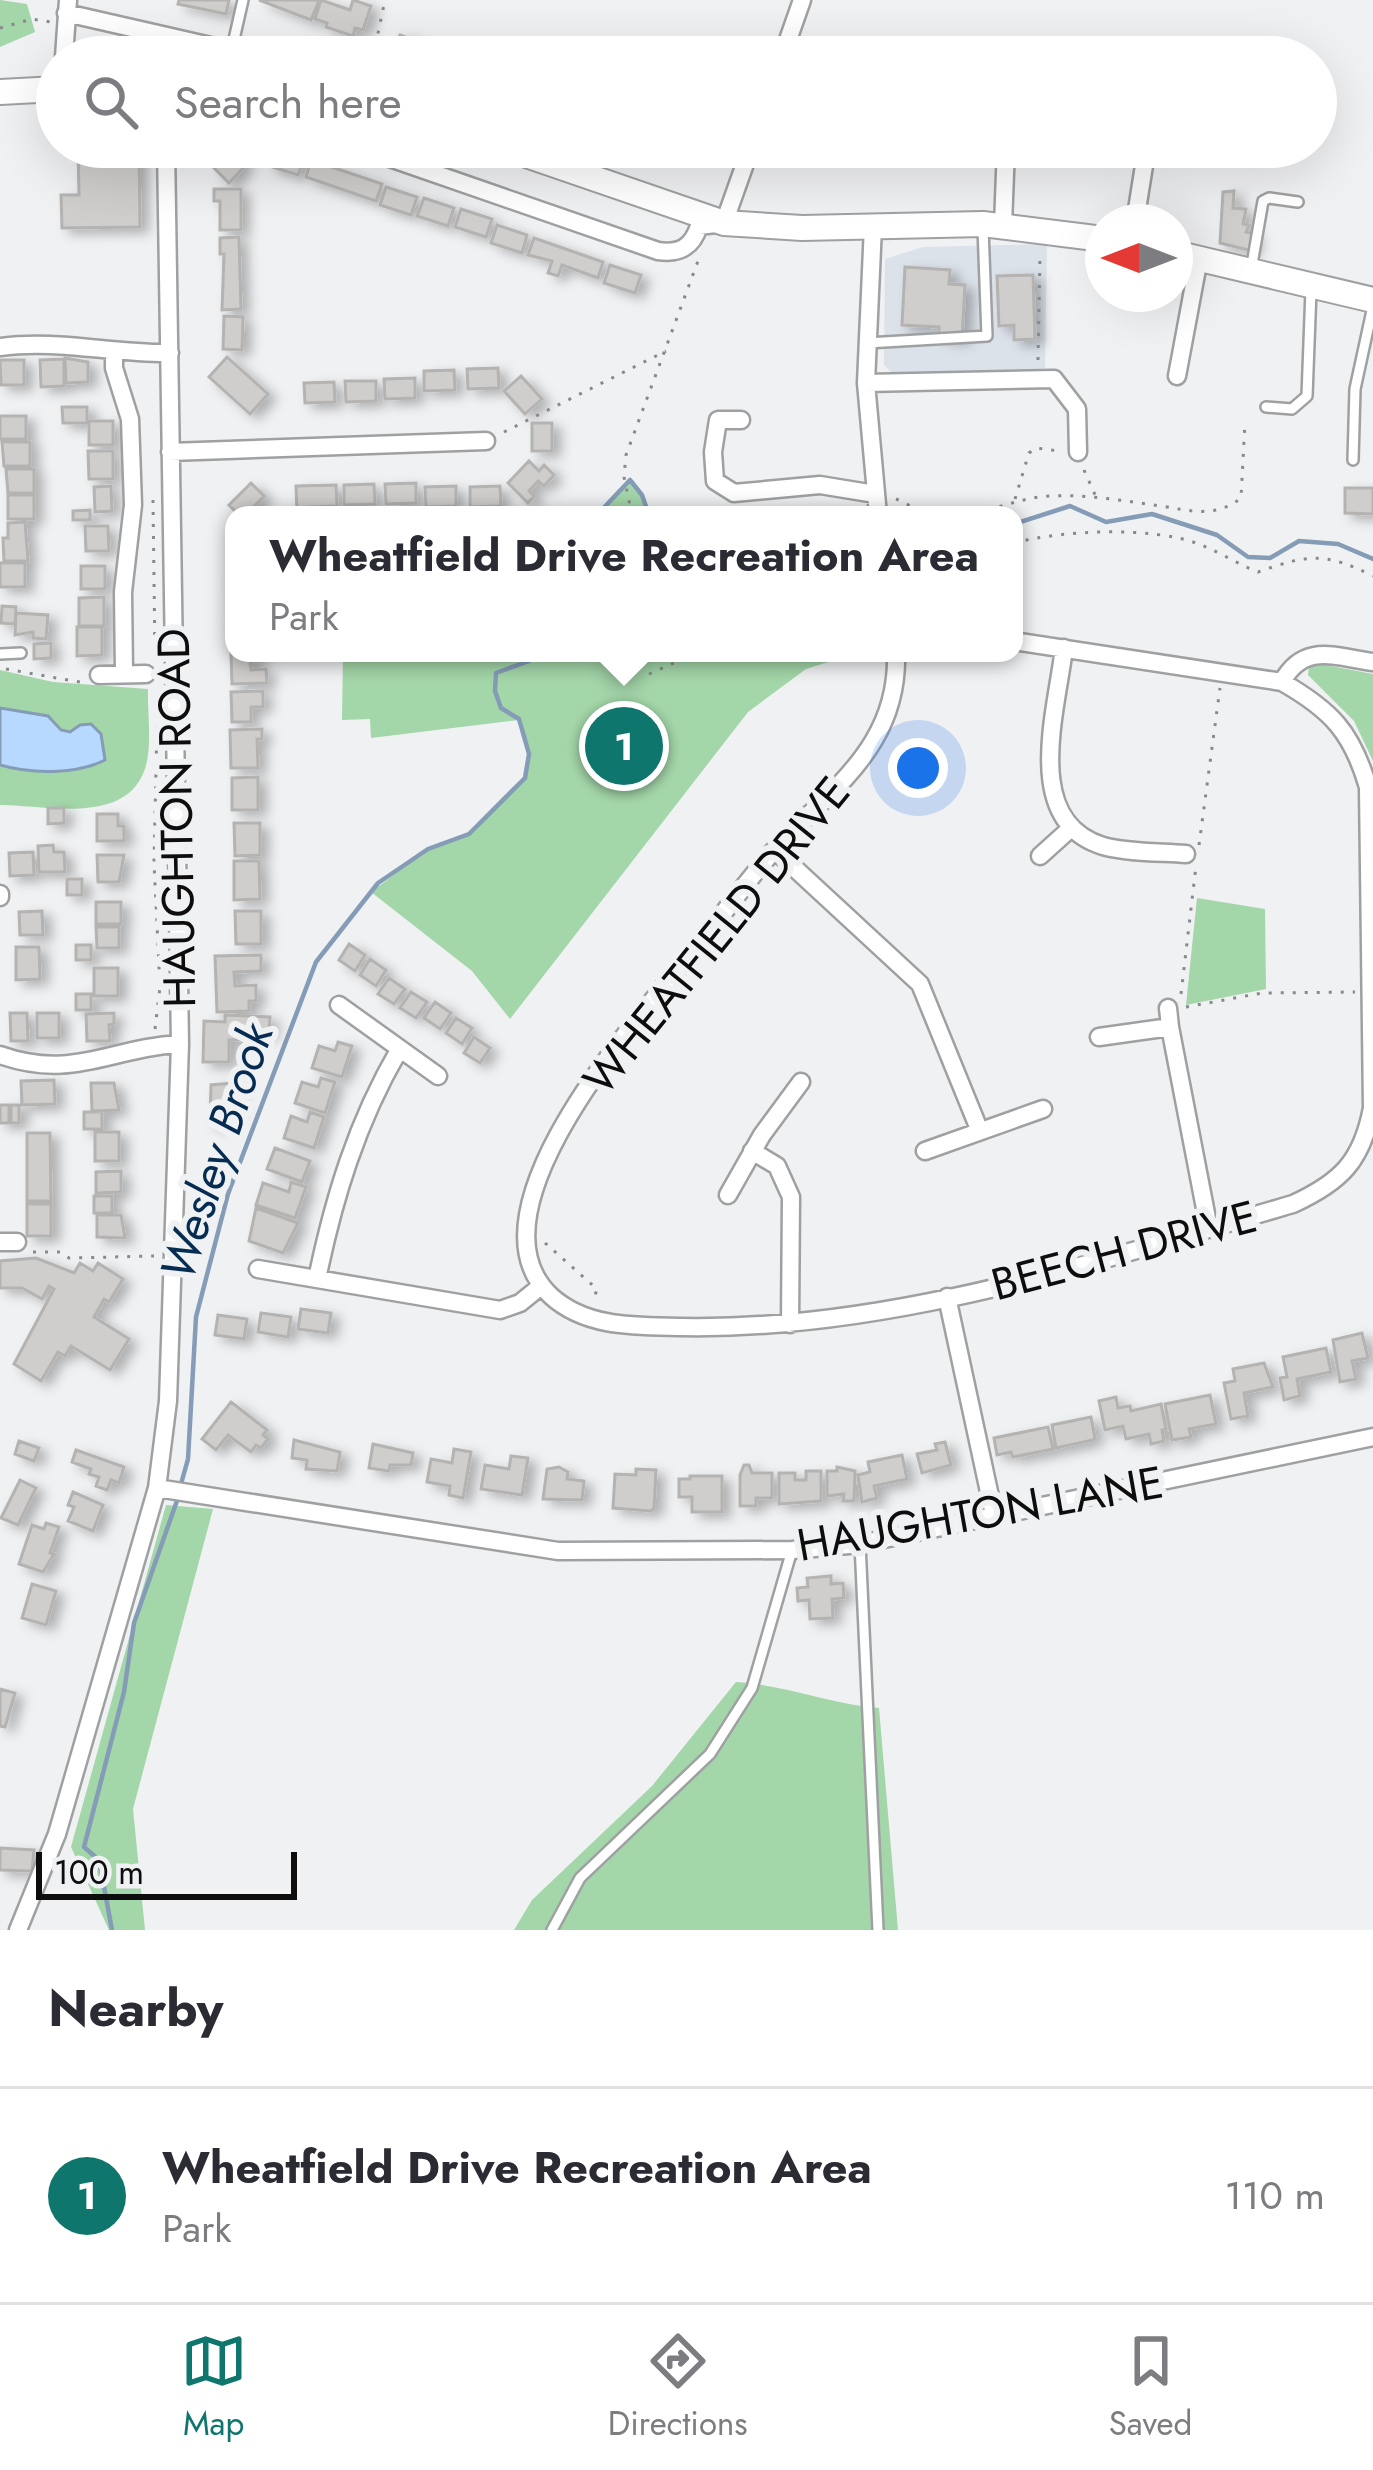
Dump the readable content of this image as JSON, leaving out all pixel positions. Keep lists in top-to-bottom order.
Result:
{
  "streets": {
    "street": [
      "HAUGHTON ROAD",
      "WHEATFIELD DRIVE",
      "BEECH DRIVE",
      "HAUGHTON LANE"
    ]
  },
  "crossings": [
    ["HAUGHTON ROAD", "HAUGHTON LANE"]
  ],
  "water": ["Wesley Brook"],
  "scale_bar": "100 m",
  "north": "left",
  "page": {
    "search": "Search here",
    "popup": ["Wheatfield Drive Recreation Area", "Park"],
    "pins": "1",
    "scale": "100 m",
    "heading": "Nearby",
    "list": [
      {
        "mark": "1",
        "name": "Wheatfield Drive Recreation Area",
        "note": "Park",
        "value": "110 m"
      }
    ],
    "nav": ["Map", "Directions", "Saved"]
  }
}
